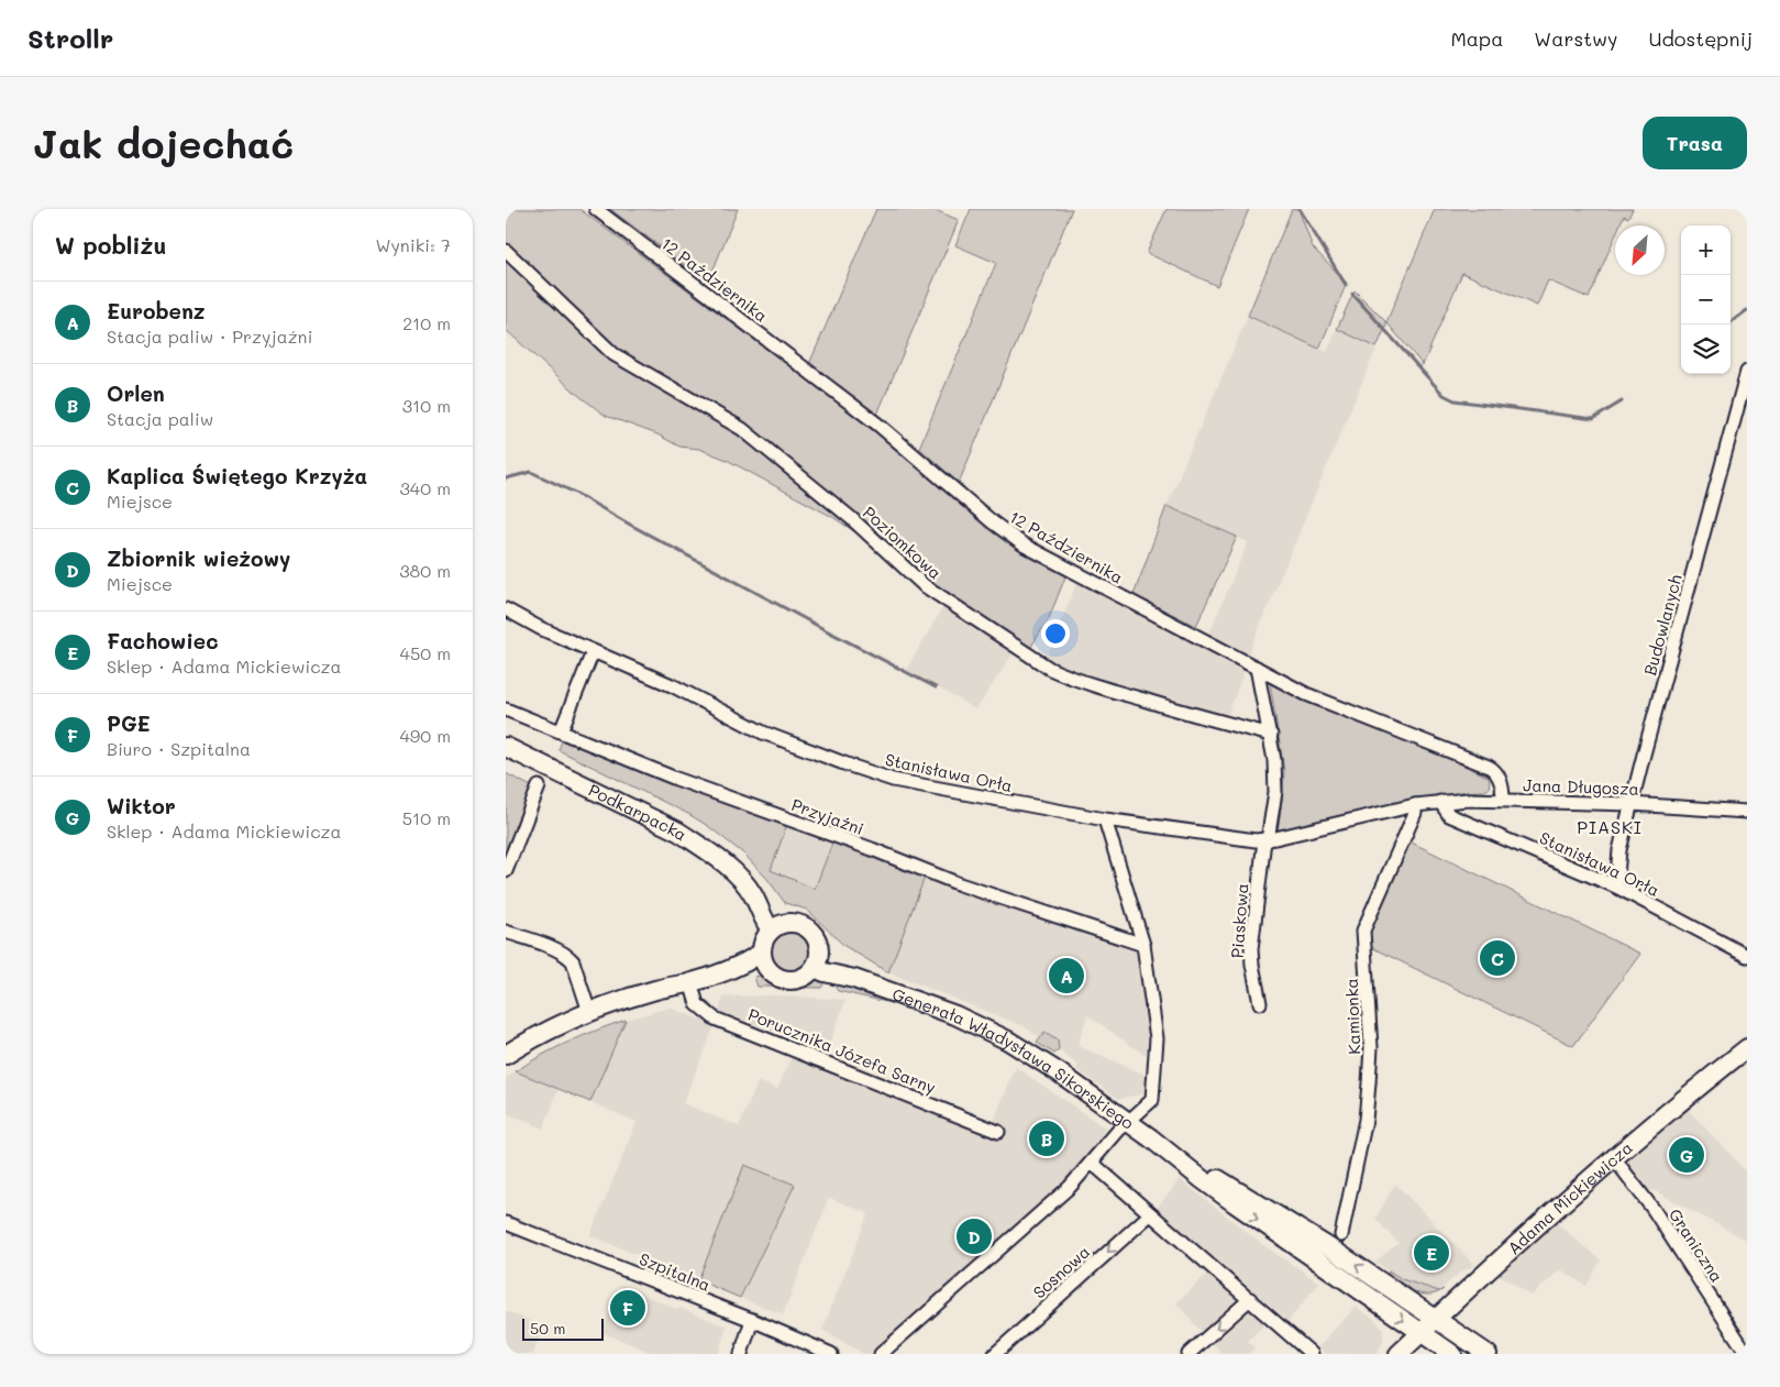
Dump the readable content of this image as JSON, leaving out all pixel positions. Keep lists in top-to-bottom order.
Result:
{
  "streets": {
    "main road": ["Podkarpacka", "Generała Władysława Sikorskiego", "Adama Mickiewicza"],
    "street": [
      "12 Października",
      "Poziomkowa",
      "Budowlanych",
      "Stanisława Orła",
      "Jana Długosza",
      "Przyjaźni",
      "Piaskowa",
      "Kamionka",
      "Porucznika Józefa Sarny",
      "Graniczna",
      "Szpitalna",
      "Sosnowa"
    ]
  },
  "crossings": [
    ["12 Października", "Jana Długosza"],
    ["Poziomkowa", "Piaskowa"],
    ["Budowlanych", "Stanisława Orła"],
    ["Budowlanych", "Jana Długosza"],
    ["Stanisława Orła", "Jana Długosza"],
    ["Stanisława Orła", "Piaskowa"],
    ["Stanisława Orła", "Kamionka"],
    ["Jana Długosza", "Kamionka"],
    ["Podkarpacka", "Generała Władysława Sikorskiego"],
    ["Generała Władysława Sikorskiego", "Adama Mickiewicza"],
    ["Adama Mickiewicza", "Graniczna"]
  ],
  "districts": ["PIASKI"],
  "scale_bar": "50 m",
  "north": "bottom left",
  "page": {
    "header": "Strollr",
    "nav": ["Mapa", "Warstwy", "Udostępnij"],
    "buttons": "Trasa",
    "title": "Jak dojechać",
    "heading": ["W pobliżu", "Wyniki: 7"],
    "map_buttons": ["+", "−"],
    "list": [
      {
        "mark": "A",
        "name": "Eurobenz",
        "note": "Stacja paliw · Przyjaźni",
        "value": "210 m"
      },
      {
        "mark": "B",
        "name": "Orlen",
        "note": "Stacja paliw",
        "value": "310 m"
      },
      {
        "mark": "C",
        "name": "Kaplica Świętego Krzyża",
        "note": "Miejsce",
        "value": "340 m"
      },
      {
        "mark": "D",
        "name": "Zbiornik wieżowy",
        "note": "Miejsce",
        "value": "380 m"
      },
      {
        "mark": "E",
        "name": "Fachowiec",
        "note": "Sklep · Adama Mickiewicza",
        "value": "450 m"
      },
      {
        "mark": "F",
        "name": "PGE",
        "note": "Biuro · Szpitalna",
        "value": "490 m"
      },
      {
        "mark": "G",
        "name": "Wiktor",
        "note": "Sklep · Adama Mickiewicza",
        "value": "510 m"
      }
    ],
    "pins": [
      "C",
      "A",
      "B",
      "G",
      "D",
      "E",
      "F"
    ],
    "scale": "50 m"
  }
}
